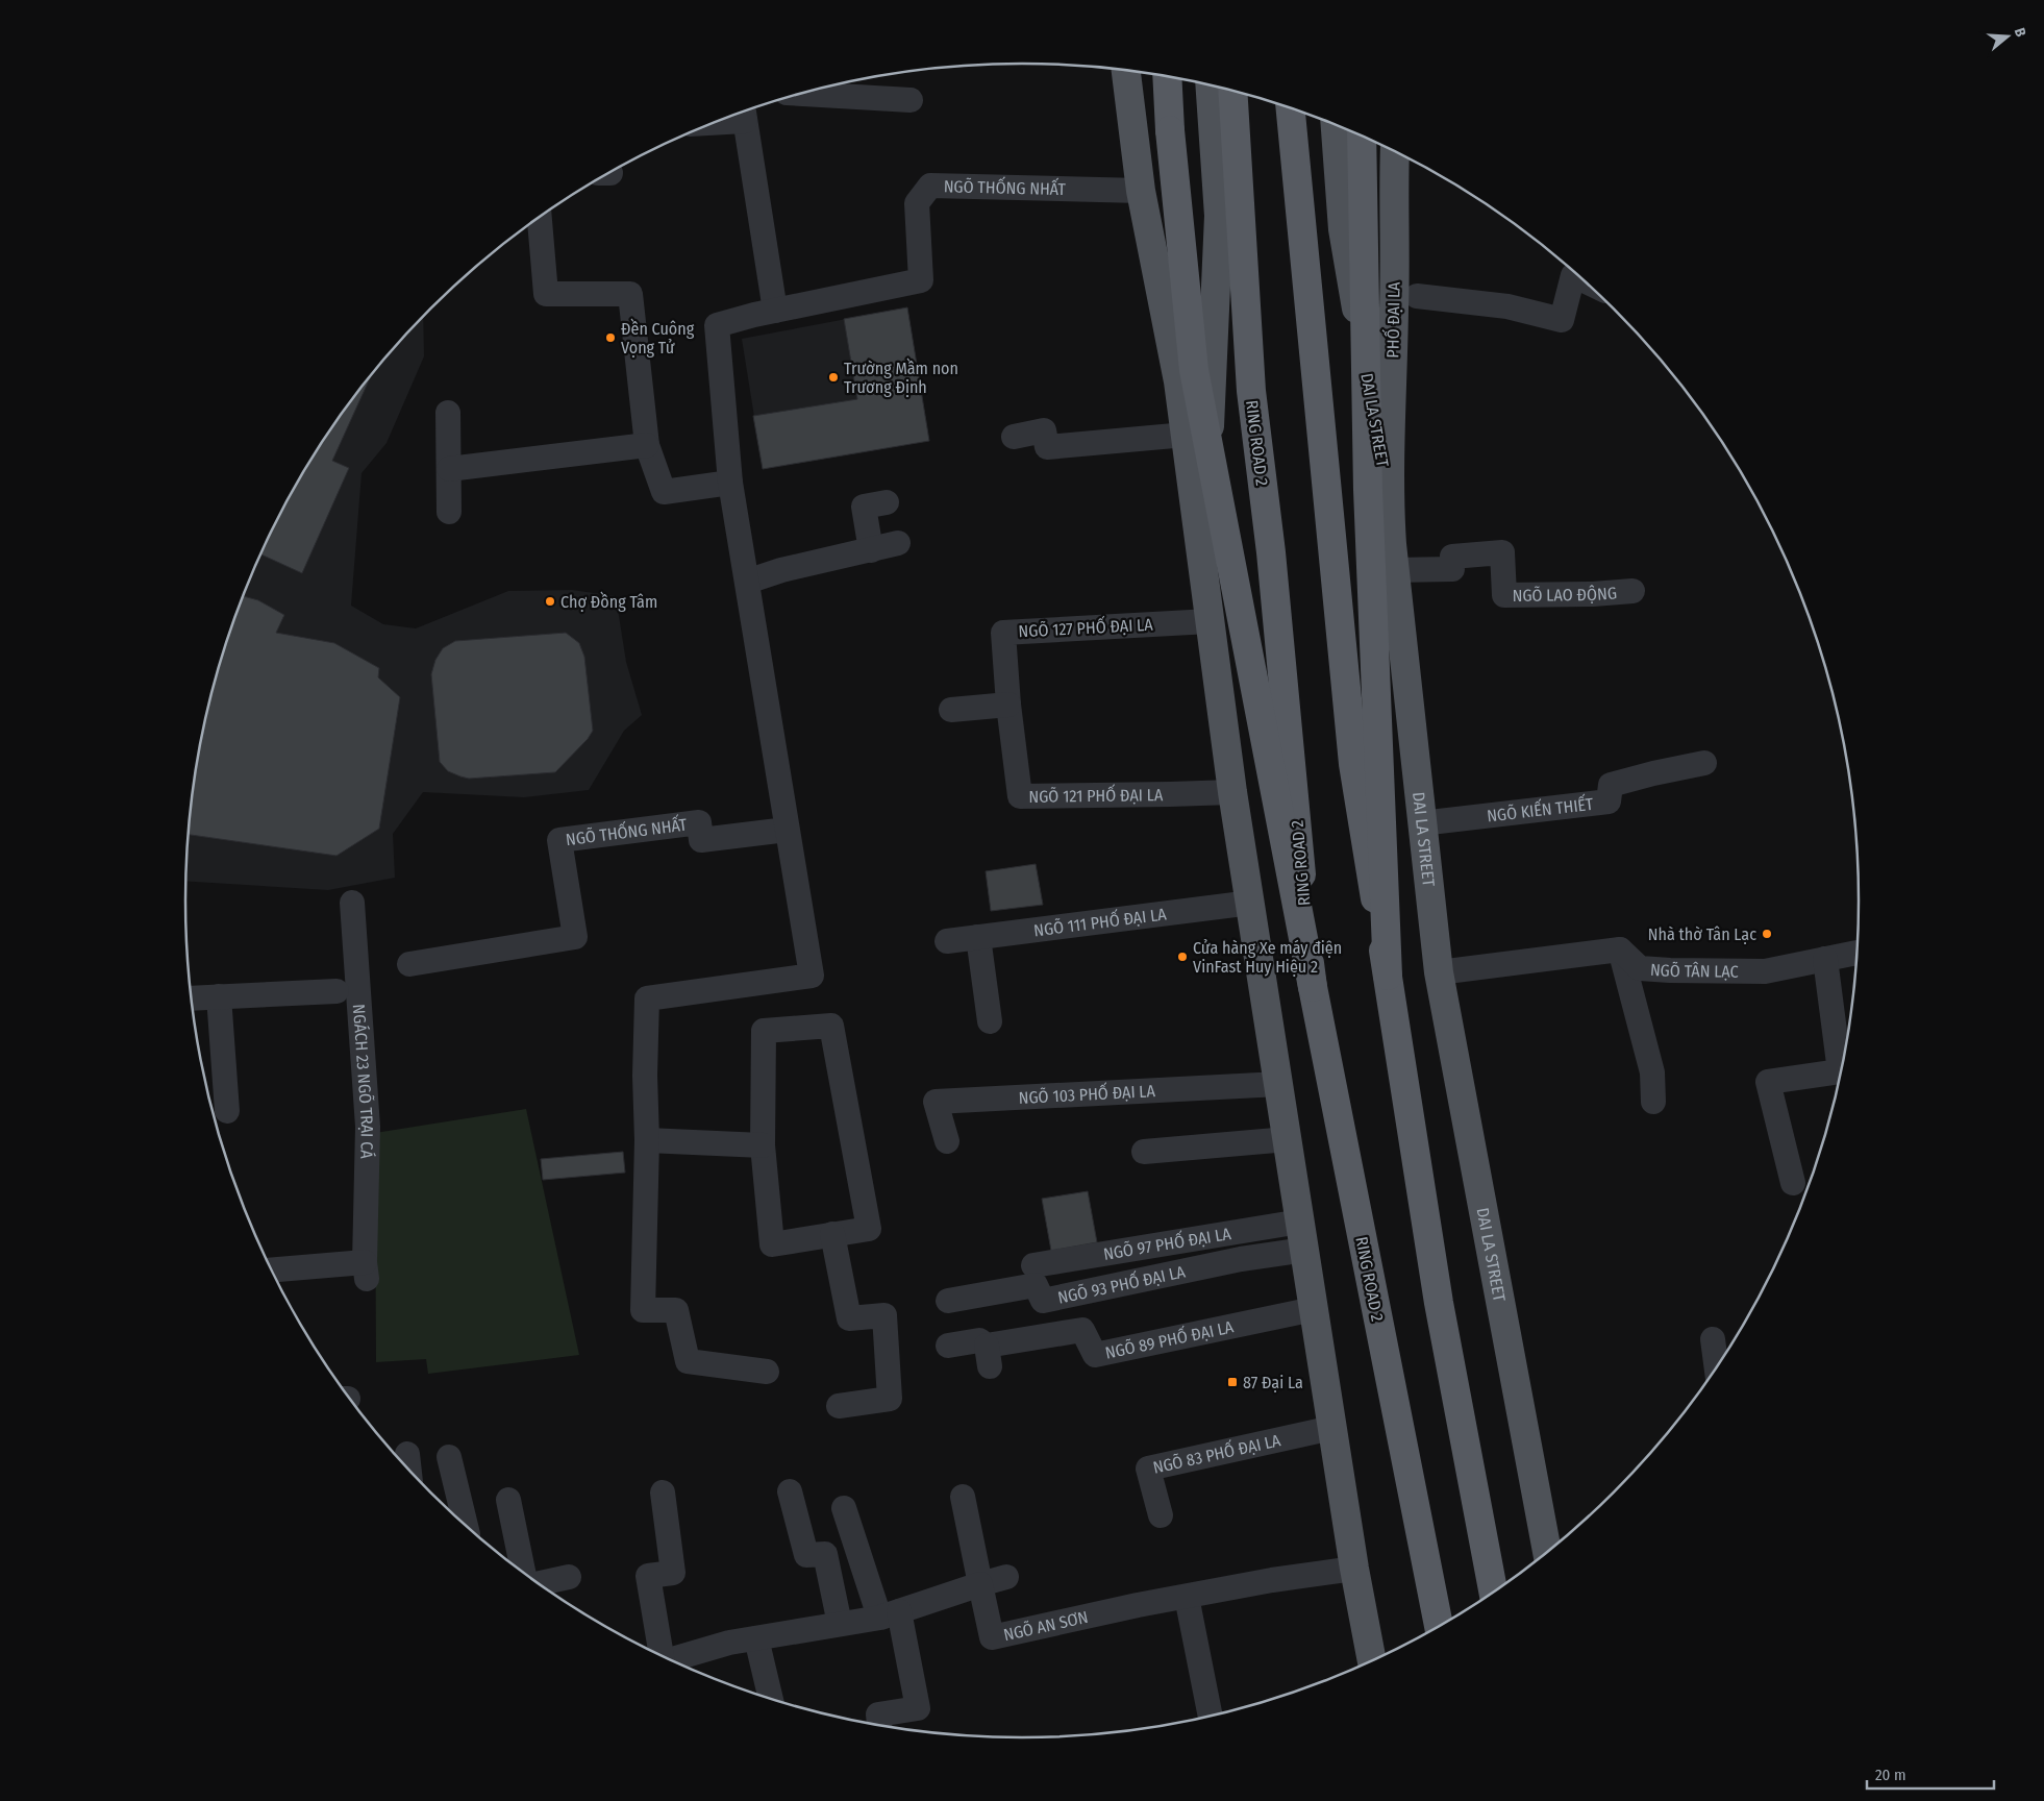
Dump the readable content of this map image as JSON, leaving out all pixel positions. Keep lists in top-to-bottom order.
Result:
{
  "streets": {
    "highway": ["RING ROAD 2"],
    "main road": ["PHỐ ĐẠI LA", "DAI LA STREET"],
    "lane": [
      "NGÕ THỐNG NHẤT",
      "NGÕ LAO ĐỘNG",
      "NGÕ 127 PHỐ ĐẠI LA",
      "NGÕ 121 PHỐ ĐẠI LA",
      "NGÕ KIẾN THIẾT",
      "NGÕ 111 PHỐ ĐẠI LA",
      "NGÕ TÂN LẠC",
      "NGÁCH 23 NGÕ TRẠI CÁ",
      "NGÕ 103 PHỐ ĐẠI LA",
      "NGÕ 97 PHỐ ĐẠI LA",
      "NGÕ 93 PHỐ ĐẠI LA",
      "NGÕ 89 PHỐ ĐẠI LA",
      "NGÕ 83 PHỐ ĐẠI LA",
      "NGÕ AN SƠN"
    ]
  },
  "crossings": [
    ["PHỐ ĐẠI LA", "DAI LA STREET"],
    ["DAI LA STREET", "NGÕ LAO ĐỘNG"],
    ["DAI LA STREET", "NGÕ KIẾN THIẾT"],
    ["NGÕ 127 PHỐ ĐẠI LA", "NGÕ 121 PHỐ ĐẠI LA"]
  ],
  "places": {
    "other": [
      "Đền Cuông Vọng Tử",
      "Trường Mầm non Trương Định",
      "Chợ Đồng Tâm",
      "Nhà thờ Tân Lạc",
      "Cửa hàng Xe máy điện VinFast Huy Hiệu 2"
    ],
    "transit": ["87 Đại La"]
  },
  "scale_bar": "20 m",
  "north": "right"
}
